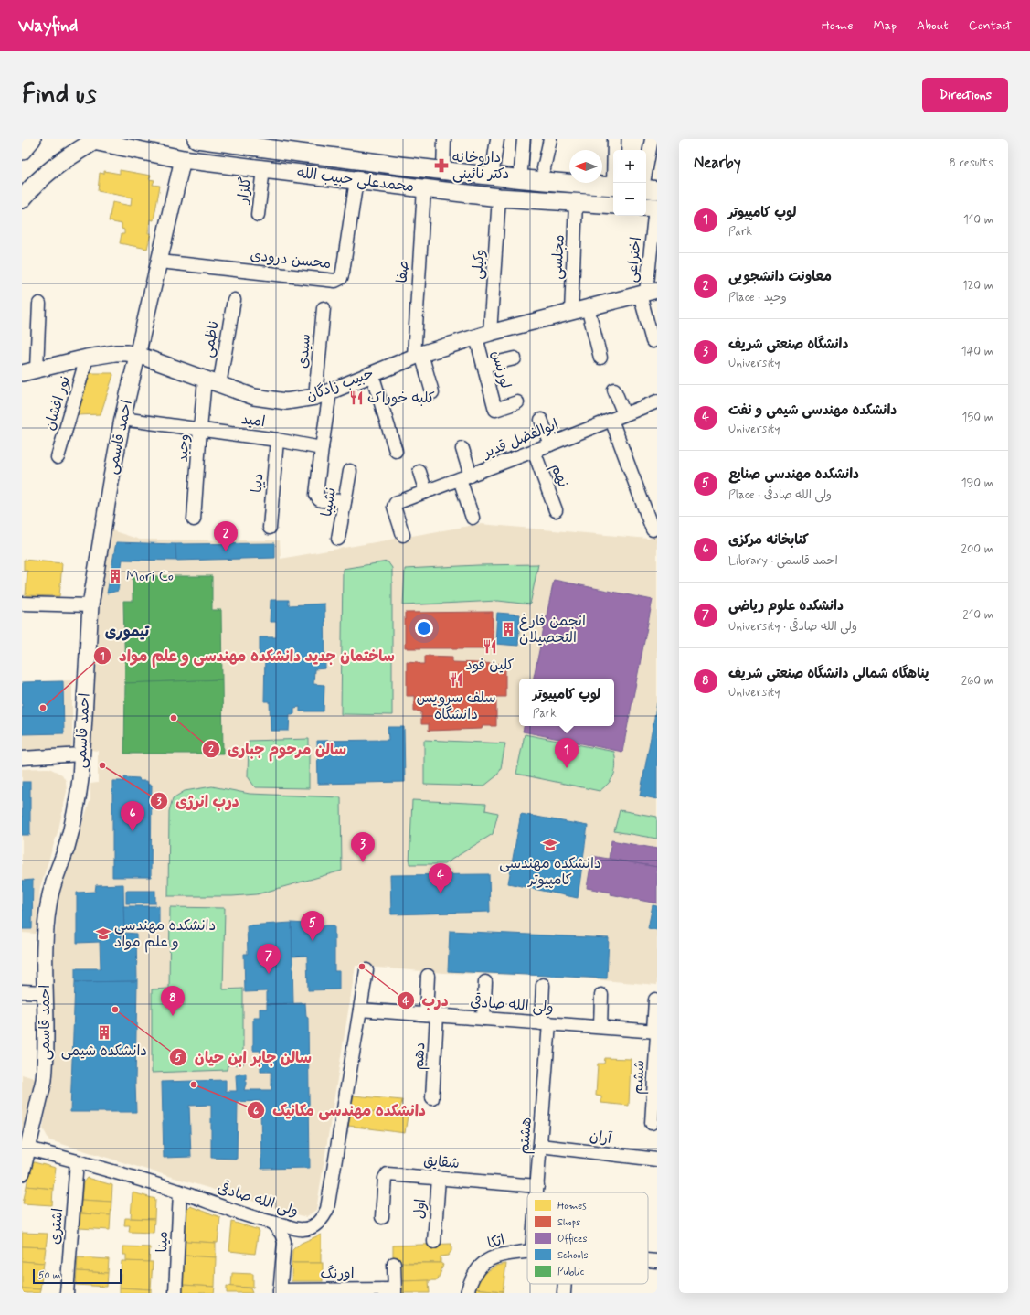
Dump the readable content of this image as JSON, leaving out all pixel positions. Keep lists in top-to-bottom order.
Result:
{
  "streets": {
    "main road": ["محمدعلی حبیب الله"],
    "street": [
      "گلزار",
      "مجلسی",
      "محسن درودی",
      "اختراعی",
      "وکیلی",
      "صفا",
      "ناظمی",
      "سیدی",
      "لورنس",
      "حبیب زادگان",
      "نور افشان",
      "امید",
      "احمد قاسمی",
      "ابوالفضل قدیر",
      "وحید",
      "نهم",
      "دیبا",
      "نشیبا",
      "ولی الله صادقی",
      "دهم",
      "ششم",
      "هشتم",
      "آران",
      "شقایق",
      "اول",
      "اشتری",
      "مینا",
      "اتکا",
      "اورنگ"
    ]
  },
  "crossings": [
    ["محمدعلی حبیب الله", "گلزار"],
    ["محمدعلی حبیب الله", "مجلسی"],
    ["محمدعلی حبیب الله", "محسن درودی"],
    ["محمدعلی حبیب الله", "وکیلی"],
    ["محمدعلی حبیب الله", "صفا"],
    ["محمدعلی حبیب الله", "احمد قاسمی"],
    ["مجلسی", "حبیب زادگان"],
    ["محسن درودی", "احمد قاسمی"],
    ["اختراعی", "حبیب زادگان"],
    ["وکیلی", "لورنس"],
    ["وکیلی", "حبیب زادگان"],
    ["صفا", "حبیب زادگان"],
    ["ناظمی", "حبیب زادگان"],
    ["ناظمی", "وحید"],
    ["سیدی", "حبیب زادگان"],
    ["لورنس", "حبیب زادگان"],
    ["حبیب زادگان", "نور افشان"],
    ["حبیب زادگان", "احمد قاسمی"],
    ["حبیب زادگان", "وحید"],
    ["امید", "احمد قاسمی"],
    ["امید", "وحید"],
    ["امید", "دیبا"],
    ["امید", "نشیبا"],
    ["احمد قاسمی", "ولی الله صادقی"],
    ["ابوالفضل قدیر", "نهم"],
    ["ولی الله صادقی", "دهم"],
    ["ولی الله صادقی", "ششم"],
    ["ولی الله صادقی", "هشتم"],
    ["ولی الله صادقی", "اشتری"],
    ["ولی الله صادقی", "مینا"],
    ["هشتم", "آران"],
    ["هشتم", "شقایق"],
    ["شقایق", "اول"]
  ],
  "districts": ["تیموری"],
  "places": {
    "pharmacy": ["داروخانه دکتر نائینی"],
    "restaurant": ["کلبه خوراک", "کلین فود", "سلف سرویس دانشگاه"],
    "building": ["Mori Co", "انجمن فارغ التحصیلان", "دانشکده شیمی"],
    "other": [
      "ساختمان جدید دانشکده مهندسی و علم مواد",
      "سالن مرحوم جباری",
      "درب انرژی",
      "درب",
      "سالن جابر ابن حیان",
      "دانشکده مهندسی مکانیک"
    ],
    "school or university": ["دانشکده مهندسی کامپیوتر", "دانشکده مهندسی و علم مواد"]
  },
  "legend": [
    "Homes",
    "Shops",
    "Offices",
    "Schools",
    "Public"
  ],
  "scale_bar": "50 m",
  "north": "left",
  "page": {
    "header": "Wayfind",
    "nav": [
      "Home",
      "Map",
      "About",
      "Contact"
    ],
    "buttons": "Directions",
    "title": "Find us",
    "heading": ["Nearby", "8 results"],
    "map_buttons": ["+", "−"],
    "list": [
      {
        "mark": "1",
        "name": "لوپ کامپیوتر",
        "note": "Park",
        "value": "110 m"
      },
      {
        "mark": "2",
        "name": "معاونت دانشجویی",
        "note": "Place · وحید",
        "value": "120 m"
      },
      {
        "mark": "3",
        "name": "دانشگاه صنعتی شریف",
        "note": "University",
        "value": "140 m"
      },
      {
        "mark": "4",
        "name": "دانشکده مهندسی شیمی و نفت",
        "note": "University",
        "value": "150 m"
      },
      {
        "mark": "5",
        "name": "دانشکده مهندسی صنایع",
        "note": "Place · ولی الله صادقی",
        "value": "190 m"
      },
      {
        "mark": "6",
        "name": "کنابخانه مرکزی",
        "note": "Library · احمد قاسمی",
        "value": "200 m"
      },
      {
        "mark": "7",
        "name": "دانشکده علوم ریاضی",
        "note": "University · ولی الله صادقی",
        "value": "210 m"
      },
      {
        "mark": "8",
        "name": "پناهگاه شمالی دانشگاه صنعتی شریف",
        "note": "University",
        "value": "260 m"
      }
    ],
    "pins": [
      "2",
      "1",
      "6",
      "3",
      "4",
      "5",
      "7",
      "8"
    ],
    "popup": ["لوپ کامپیوتر", "Park"],
    "scale": "50 m"
  }
}
